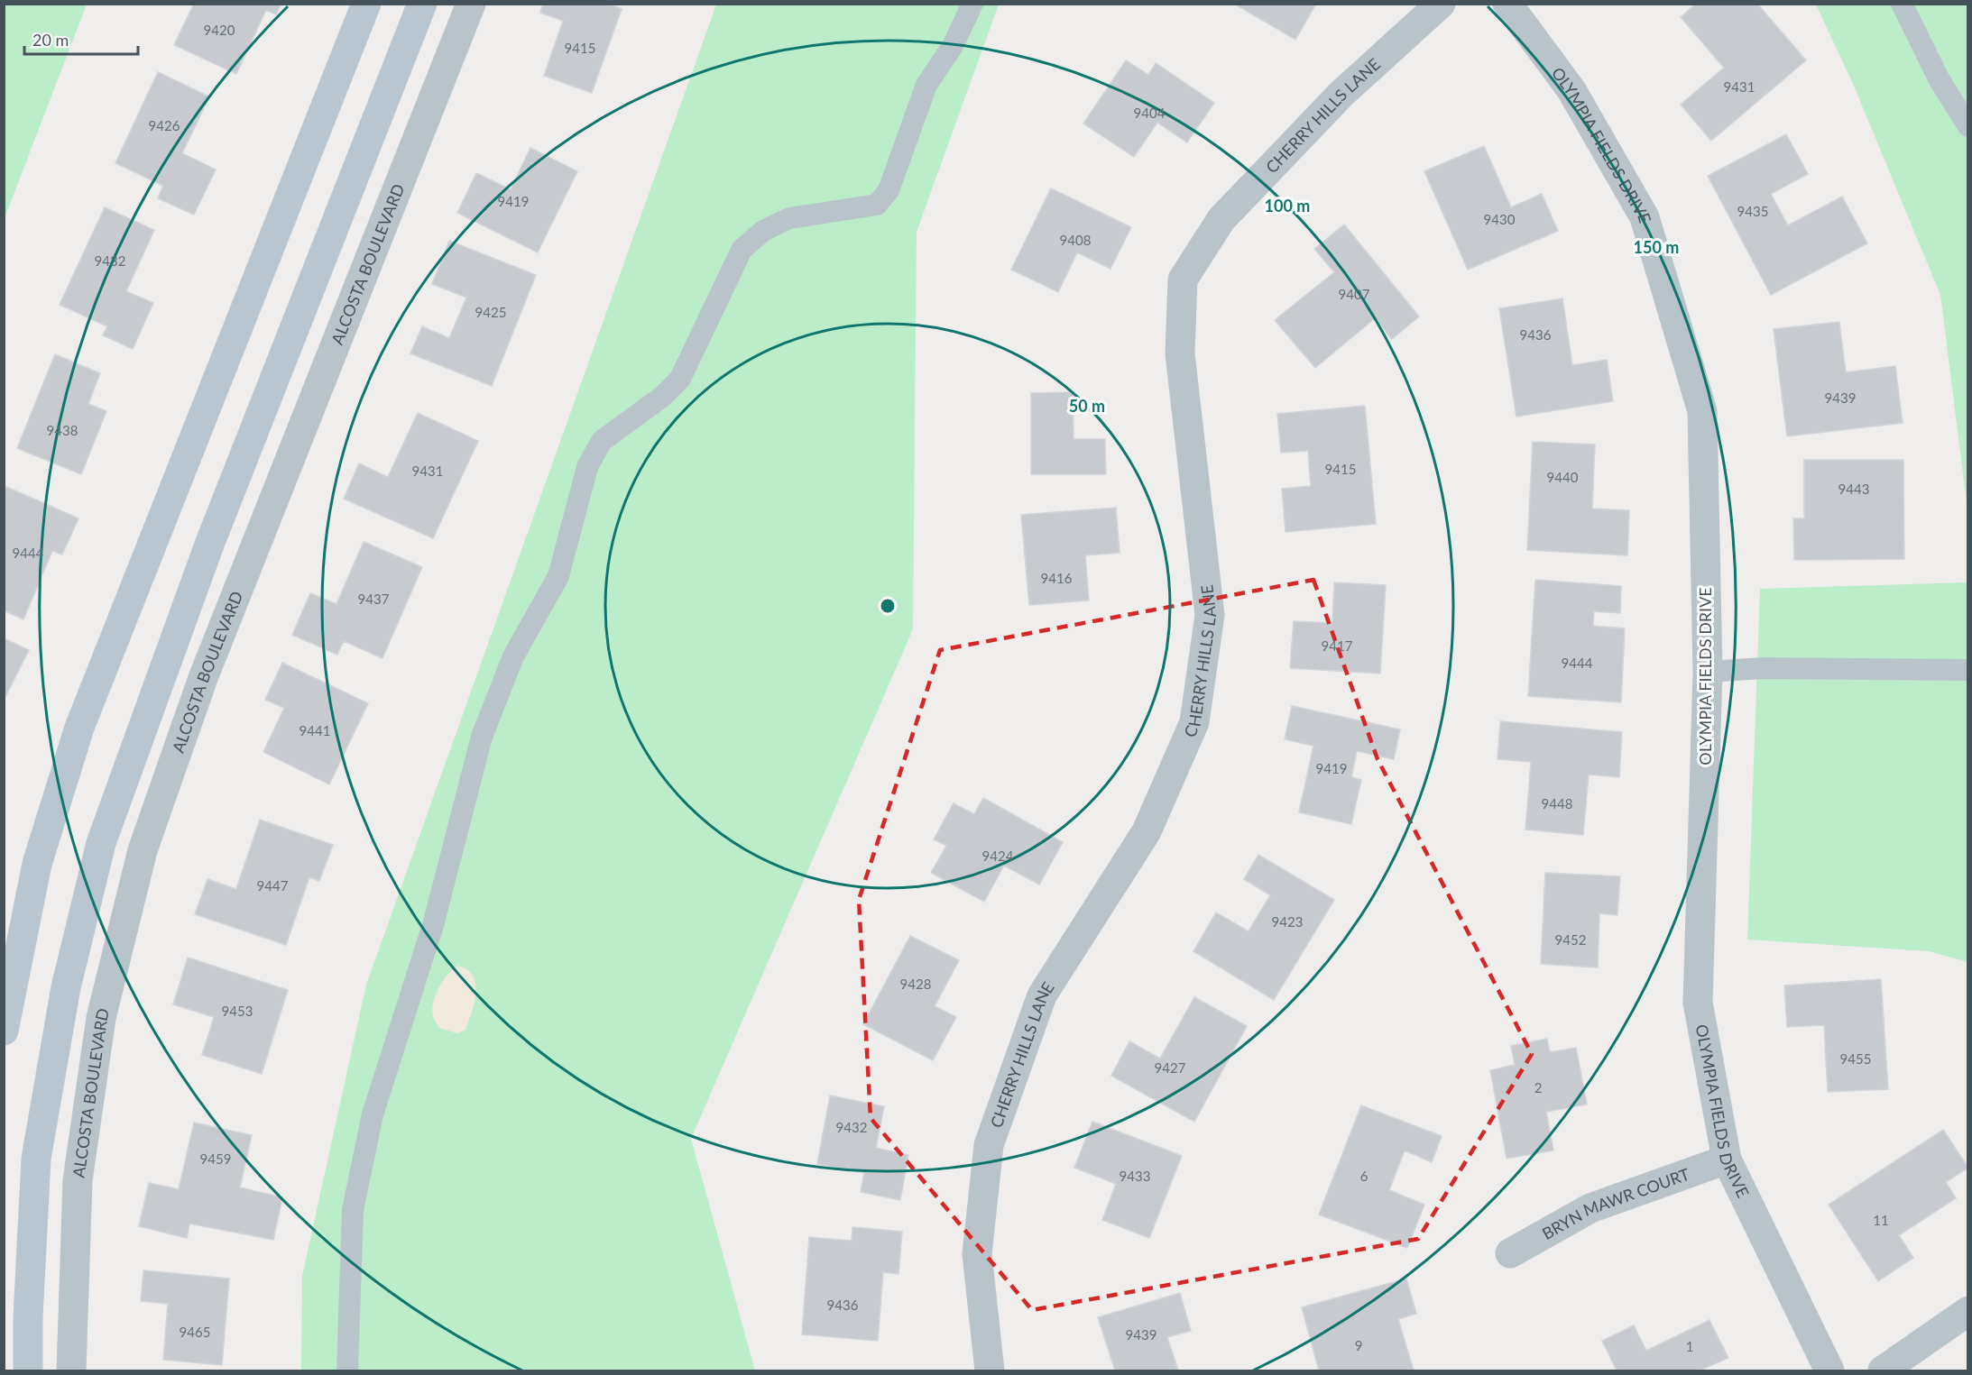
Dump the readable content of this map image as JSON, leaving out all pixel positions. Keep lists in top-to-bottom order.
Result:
{
  "streets": {
    "street": [
      "CHERRY HILLS LANE",
      "OLYMPIA FIELDS DRIVE",
      "ALCOSTA BOULEVARD",
      "BRYN MAWR COURT"
    ]
  },
  "crossings": [
    ["OLYMPIA FIELDS DRIVE", "BRYN MAWR COURT"]
  ],
  "house_numbers": [
    "9420",
    "9415",
    "9431",
    "9404",
    "9426",
    "9419",
    "9435",
    "9430",
    "9408",
    "9432",
    "9407",
    "9425",
    "9436",
    "9439",
    "9438",
    "9415",
    "9431",
    "9440",
    "9443",
    "9444",
    "9416",
    "9437",
    "9417",
    "9444",
    "9441",
    "9419",
    "9448",
    "9424",
    "9447",
    "9423",
    "9452",
    "9428",
    "9453",
    "9455",
    "9427",
    "2",
    "9432",
    "9459",
    "9433",
    "6",
    "11",
    "9436",
    "9465",
    "9439",
    "9",
    "1"
  ],
  "scale_bar": "20 m",
  "rings": ["100 m", "150 m", "50 m"]
}
